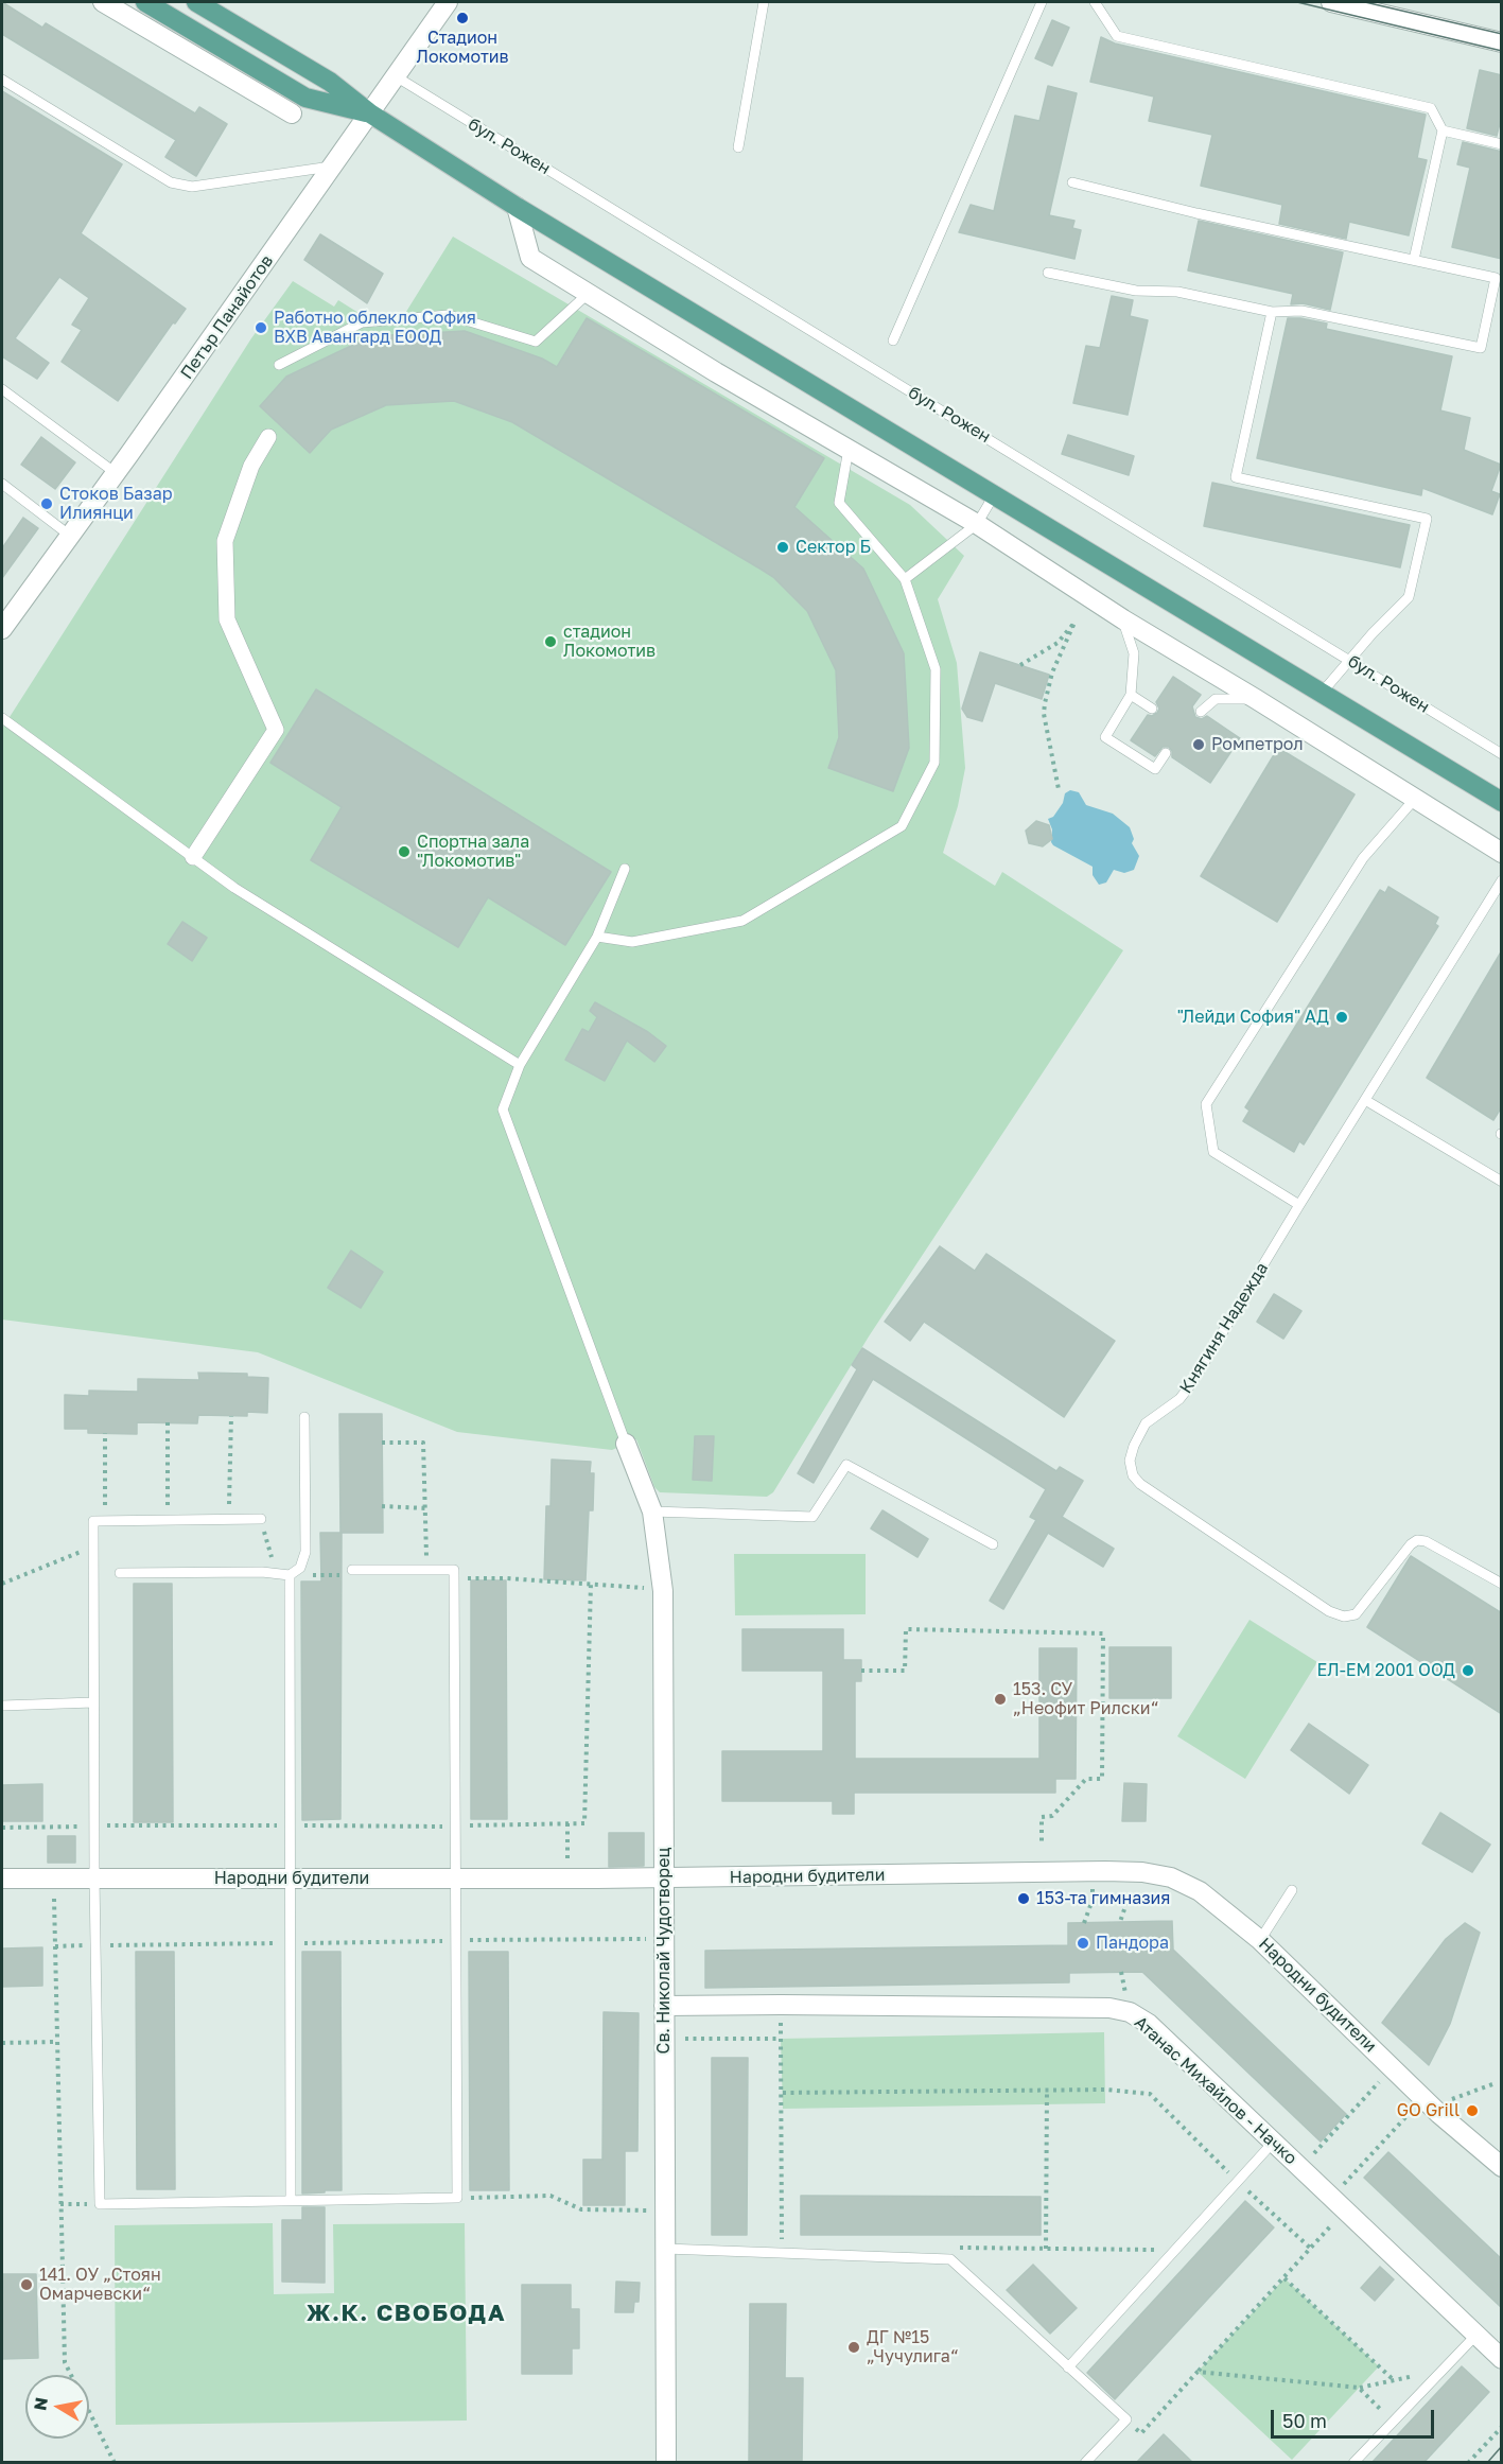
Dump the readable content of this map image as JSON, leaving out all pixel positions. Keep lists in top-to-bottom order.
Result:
{
  "streets": {
    "street": [
      "Петър Панайотов",
      "Народни будители",
      "Св. Николай Чудотворец",
      "Атанас Михайлов - Начко"
    ],
    "lane": ["бул. Рожен", "Княгиня Надежда"]
  },
  "crossings": [
    ["бул. Рожен", "Петър Панайотов"],
    ["Народни будители", "Св. Николай Чудотворец"],
    ["Св. Николай Чудотворец", "Атанас Михайлов - Начко"]
  ],
  "districts": ["Ж.К. СВОБОДА"],
  "places": [
    "Стадион Локомотив",
    "Работно облекло София ВХВ Авангард ЕООД",
    "Стоков Базар Илиянци",
    "Сектор Б",
    "стадион Локомотив",
    "Ромпетрол",
    "Спортна зала \"Локомотив\"",
    "\"Лейди София\" АД",
    "ЕЛ-ЕМ 2001 ООД",
    "153. СУ „Неофит Рилски“",
    "153-та гимназия",
    "Пандора",
    "GO Grill",
    "141. ОУ „Стоян Омарчевски“",
    "ДГ №15 „Чучулига“"
  ],
  "scale_bar": "50 m",
  "north": "left"
}
